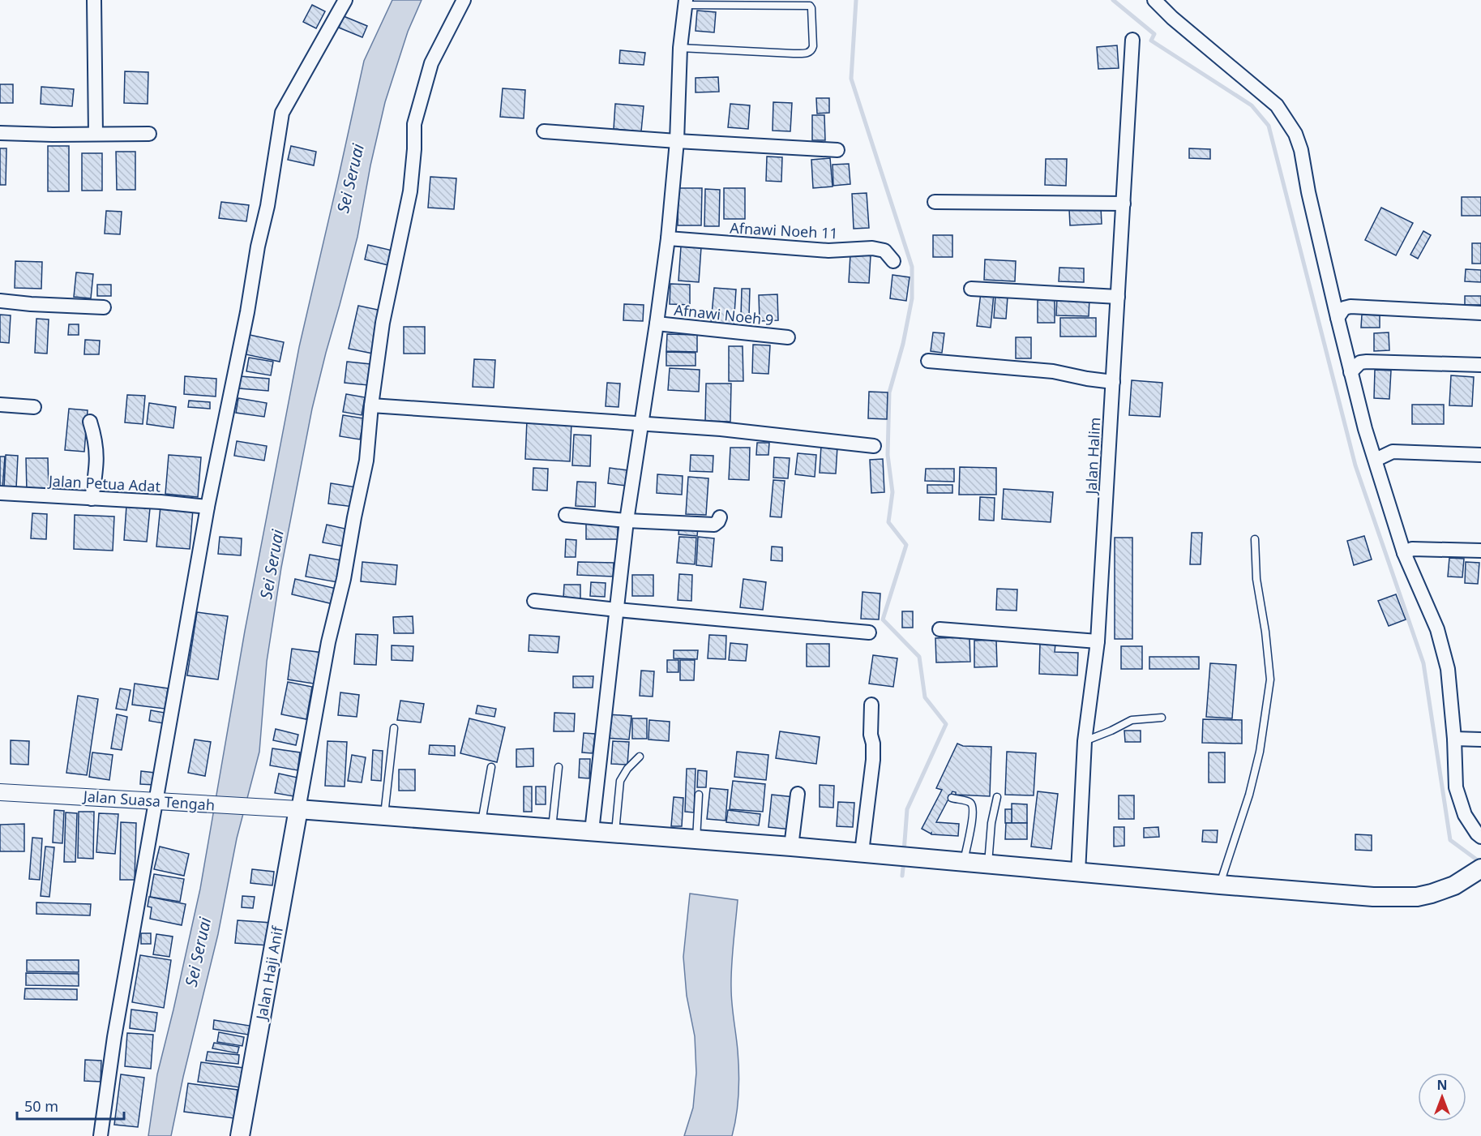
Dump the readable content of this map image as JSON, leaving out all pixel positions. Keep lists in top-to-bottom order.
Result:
{
  "streets": {
    "main road": ["Jalan Haji Anif"],
    "street": [
      "Afnawi Noeh 11",
      "Afnawi Noeh 9",
      "Jalan Halim",
      "Jalan Petua Adat",
      "Jalan Suasa Tengah"
    ]
  },
  "crossings": [
    ["Jalan Suasa Tengah", "Jalan Haji Anif"]
  ],
  "water": ["Sei Seruai"],
  "scale_bar": "50 m",
  "north": "top"
}
